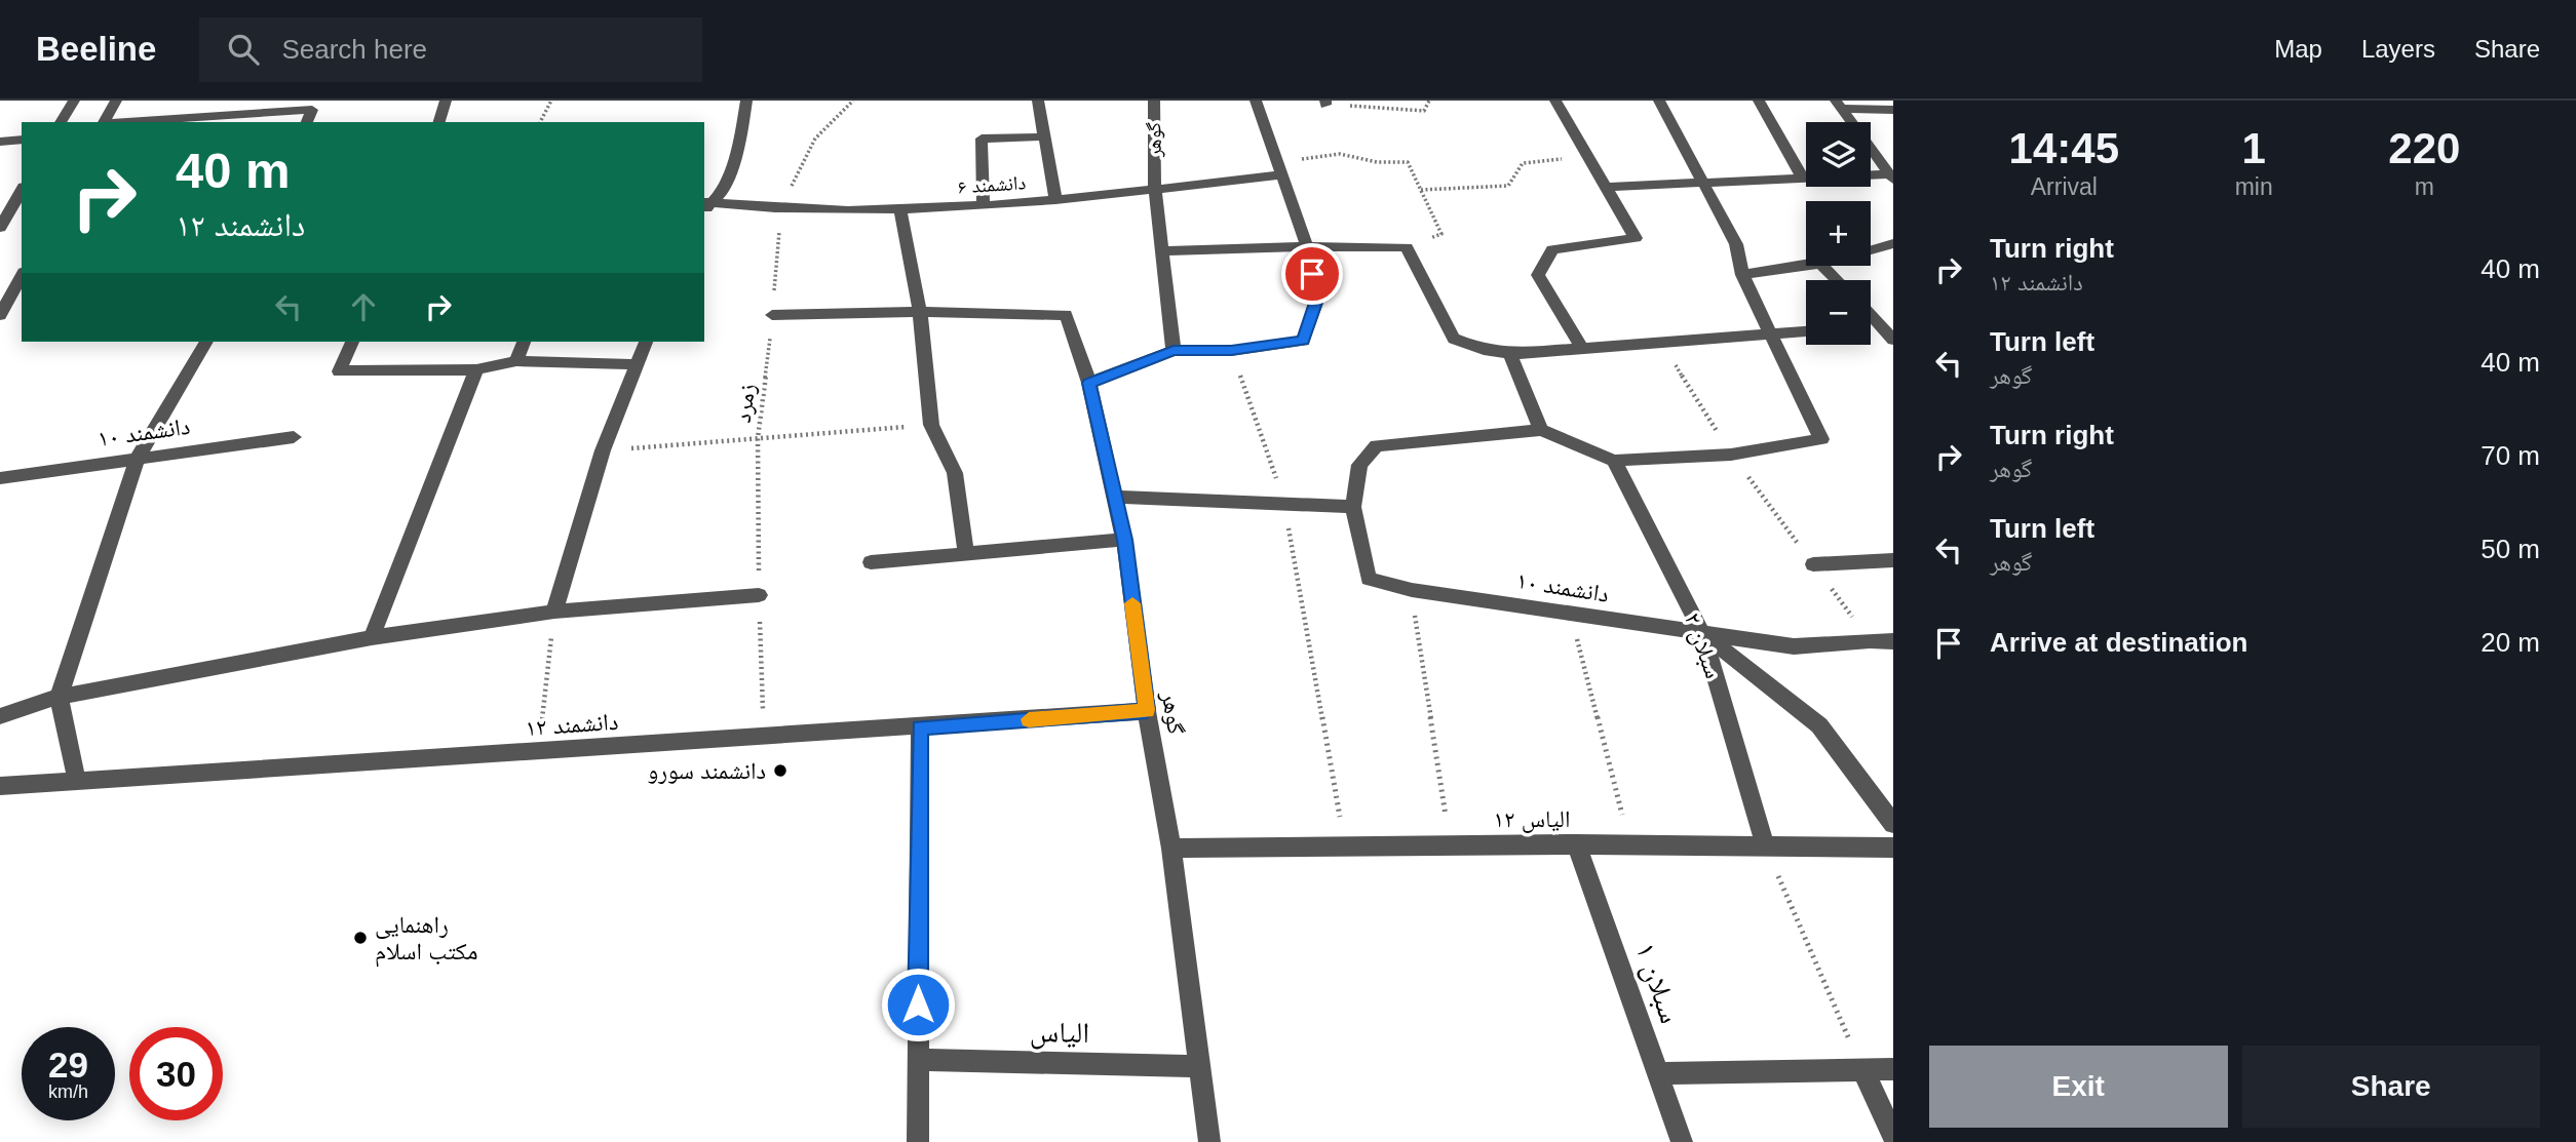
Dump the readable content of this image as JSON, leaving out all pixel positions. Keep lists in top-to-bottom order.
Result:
{
  "streets": {
    "street": [
      "گوهر",
      "دانشمند ۶",
      "دانشمند ۱۰",
      "سبلان ۲",
      "دانشمند ۱۲",
      "الیاس ۱۲",
      "سبلان ۱",
      "الیاس"
    ],
    "path": ["زمرد"]
  },
  "crossings": [
    ["گوهر", "دانشمند ۶"],
    ["گوهر", "دانشمند ۱۲"],
    ["گوهر", "الیاس ۱۲"],
    ["گوهر", "الیاس"],
    ["دانشمند ۶", "زمرد"],
    ["زمرد", "دانشمند ۱۲"],
    ["دانشمند ۱۰", "سبلان ۲"],
    ["سبلان ۲", "الیاس ۱۲"],
    ["الیاس ۱۲", "سبلان ۱"]
  ],
  "places": ["دانشمند سورو", "راهنمایی مکتب اسلام"],
  "page": {
    "header": "Beeline",
    "search": "Search here",
    "nav": ["Map", "Layers", "Share"],
    "eta": [
      "14:45",
      "Arrival",
      "1",
      "min",
      "220",
      "m"
    ],
    "map_buttons": ["+", "−"],
    "turn": ["40 m", "دانشمند ۱۲"],
    "list": [
      {
        "name": "Turn right",
        "note": "دانشمند ۱۲",
        "value": "40 m"
      },
      {
        "name": "Turn left",
        "note": "گوهر",
        "value": "40 m"
      },
      {
        "name": "Turn right",
        "note": "گوهر",
        "value": "70 m"
      },
      {
        "name": "Turn left",
        "note": "گوهر",
        "value": "50 m"
      },
      {
        "name": "Arrive at destination",
        "value": "20 m"
      }
    ],
    "speed": "29 km/h",
    "limit": "30",
    "buttons": ["Exit", "Share"]
  }
}
